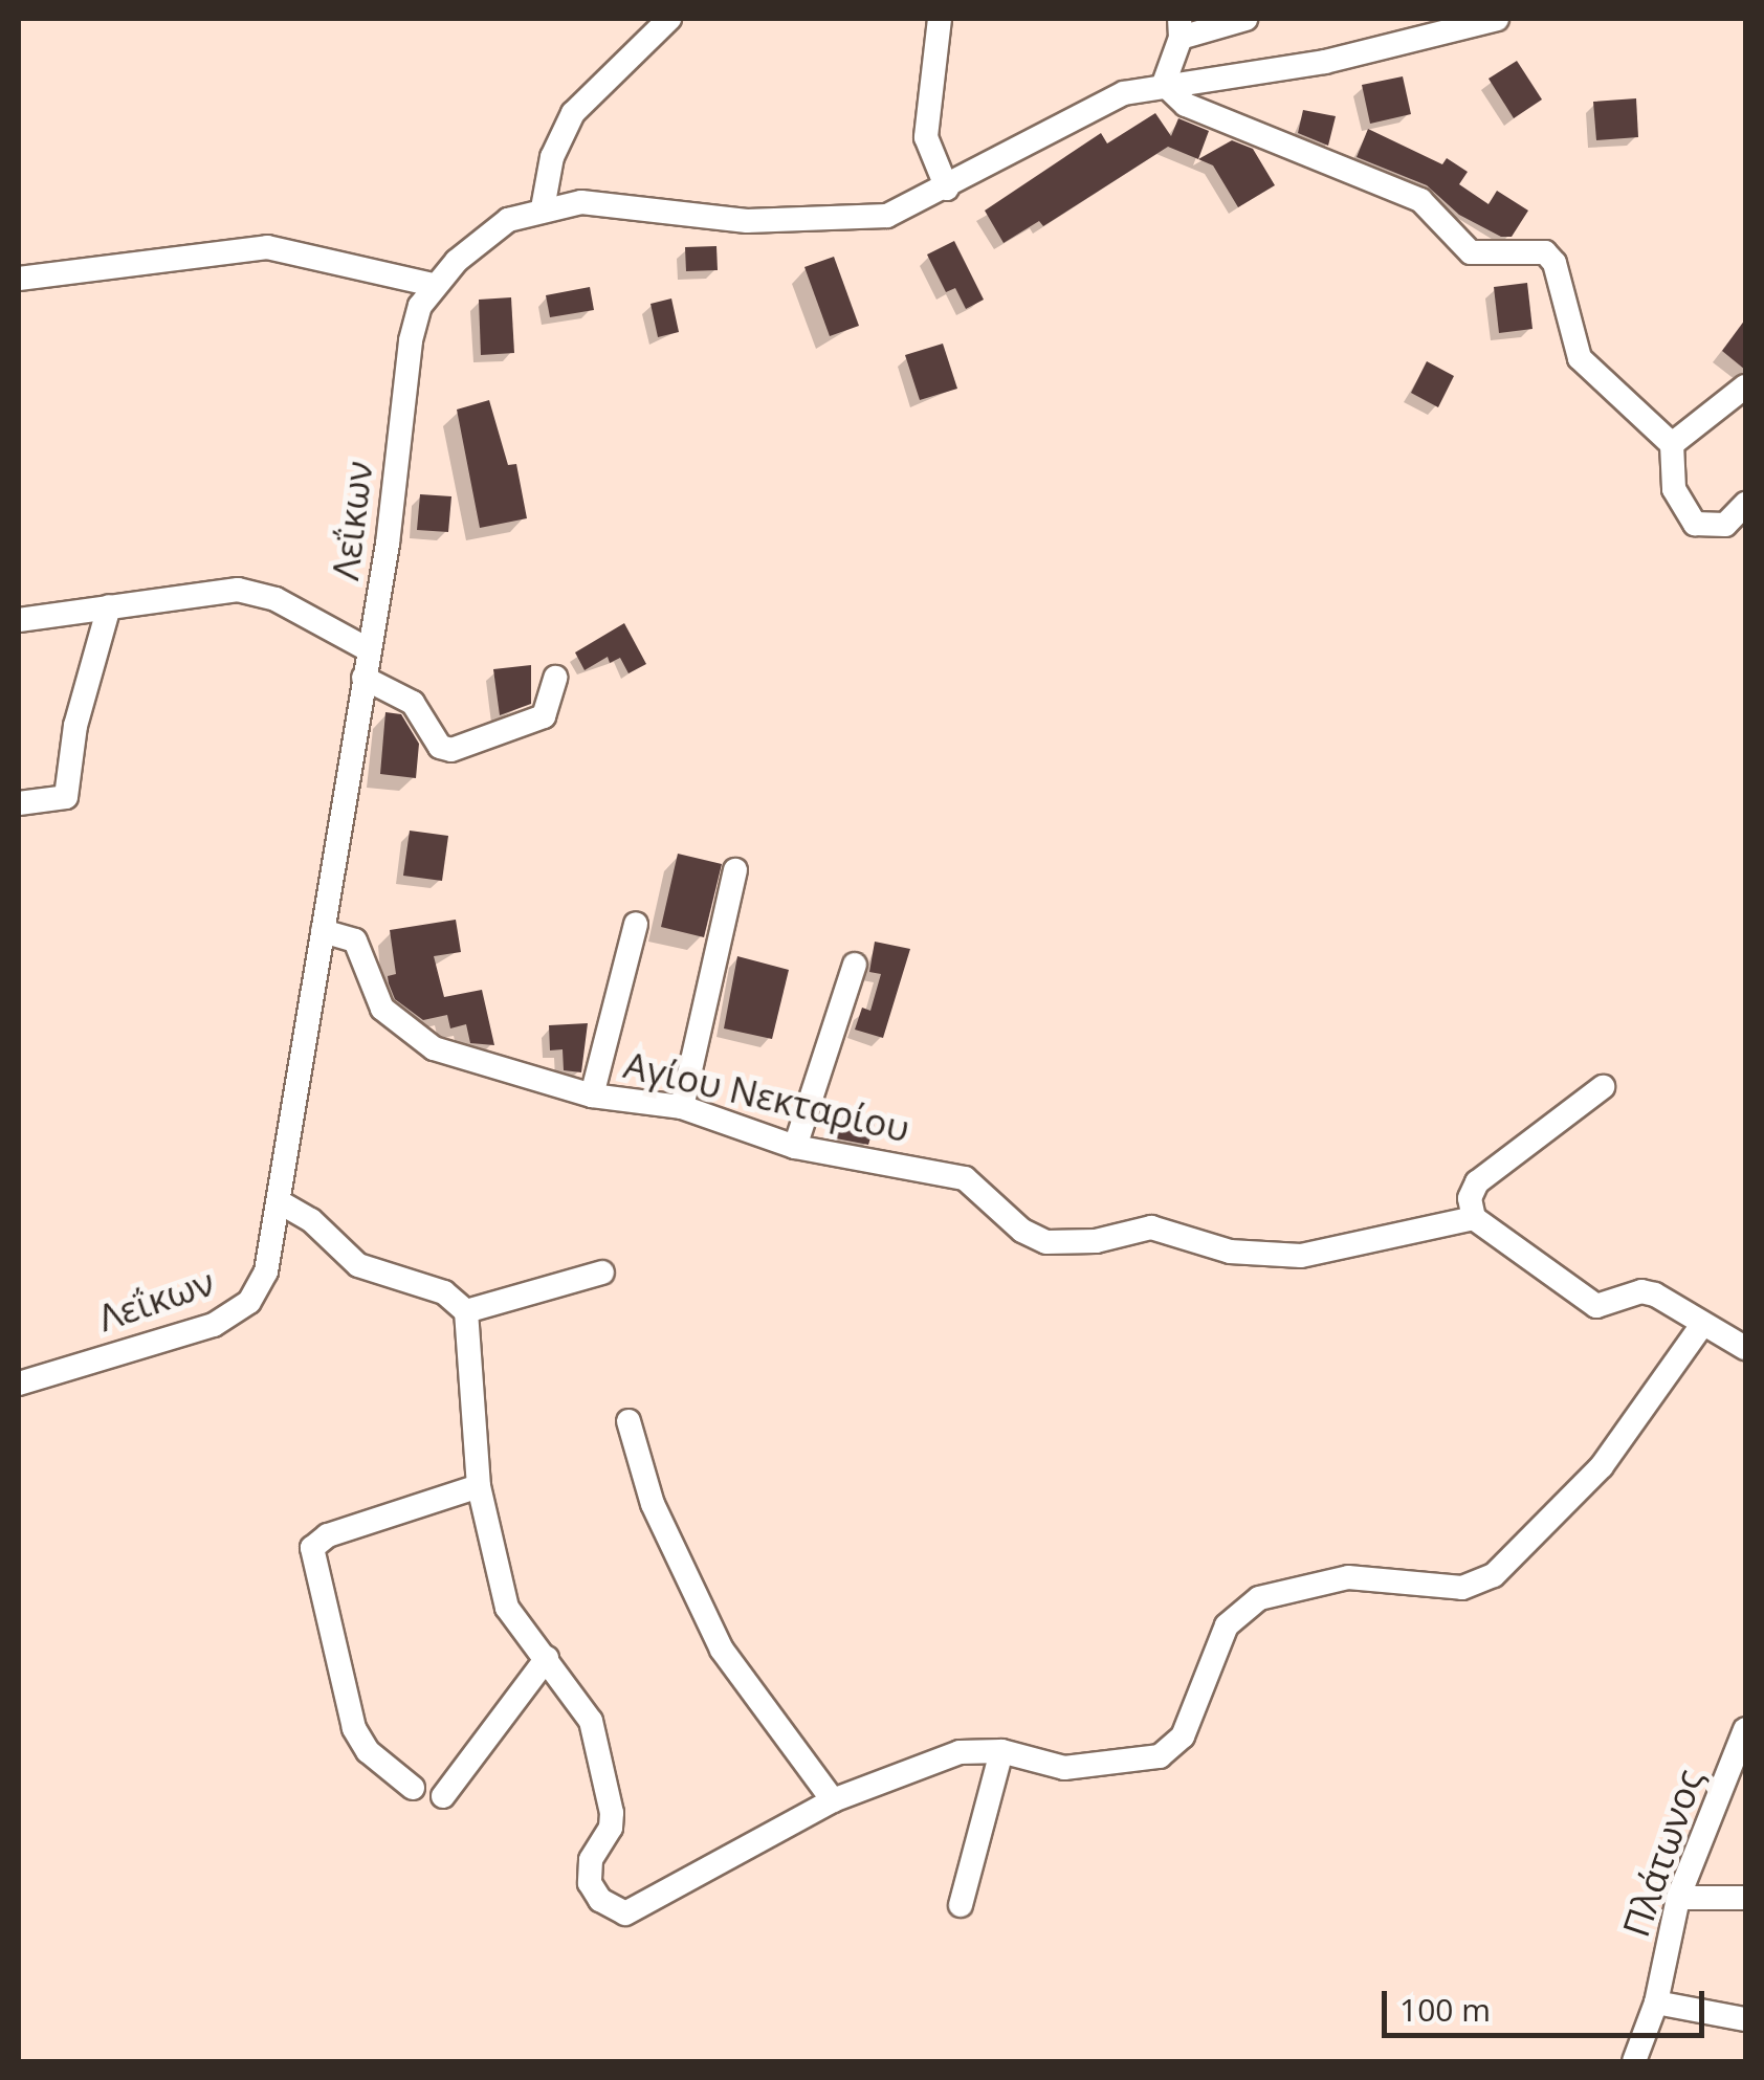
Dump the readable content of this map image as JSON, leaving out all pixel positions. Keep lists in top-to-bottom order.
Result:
{
  "streets": {
    "street": ["Λεΐκων", "Αγίου Νεκταρίου", "Πλάτωνος"]
  },
  "crossings": [
    ["Λεΐκων", "Αγίου Νεκταρίου"]
  ],
  "scale_bar": "100 m"
}
